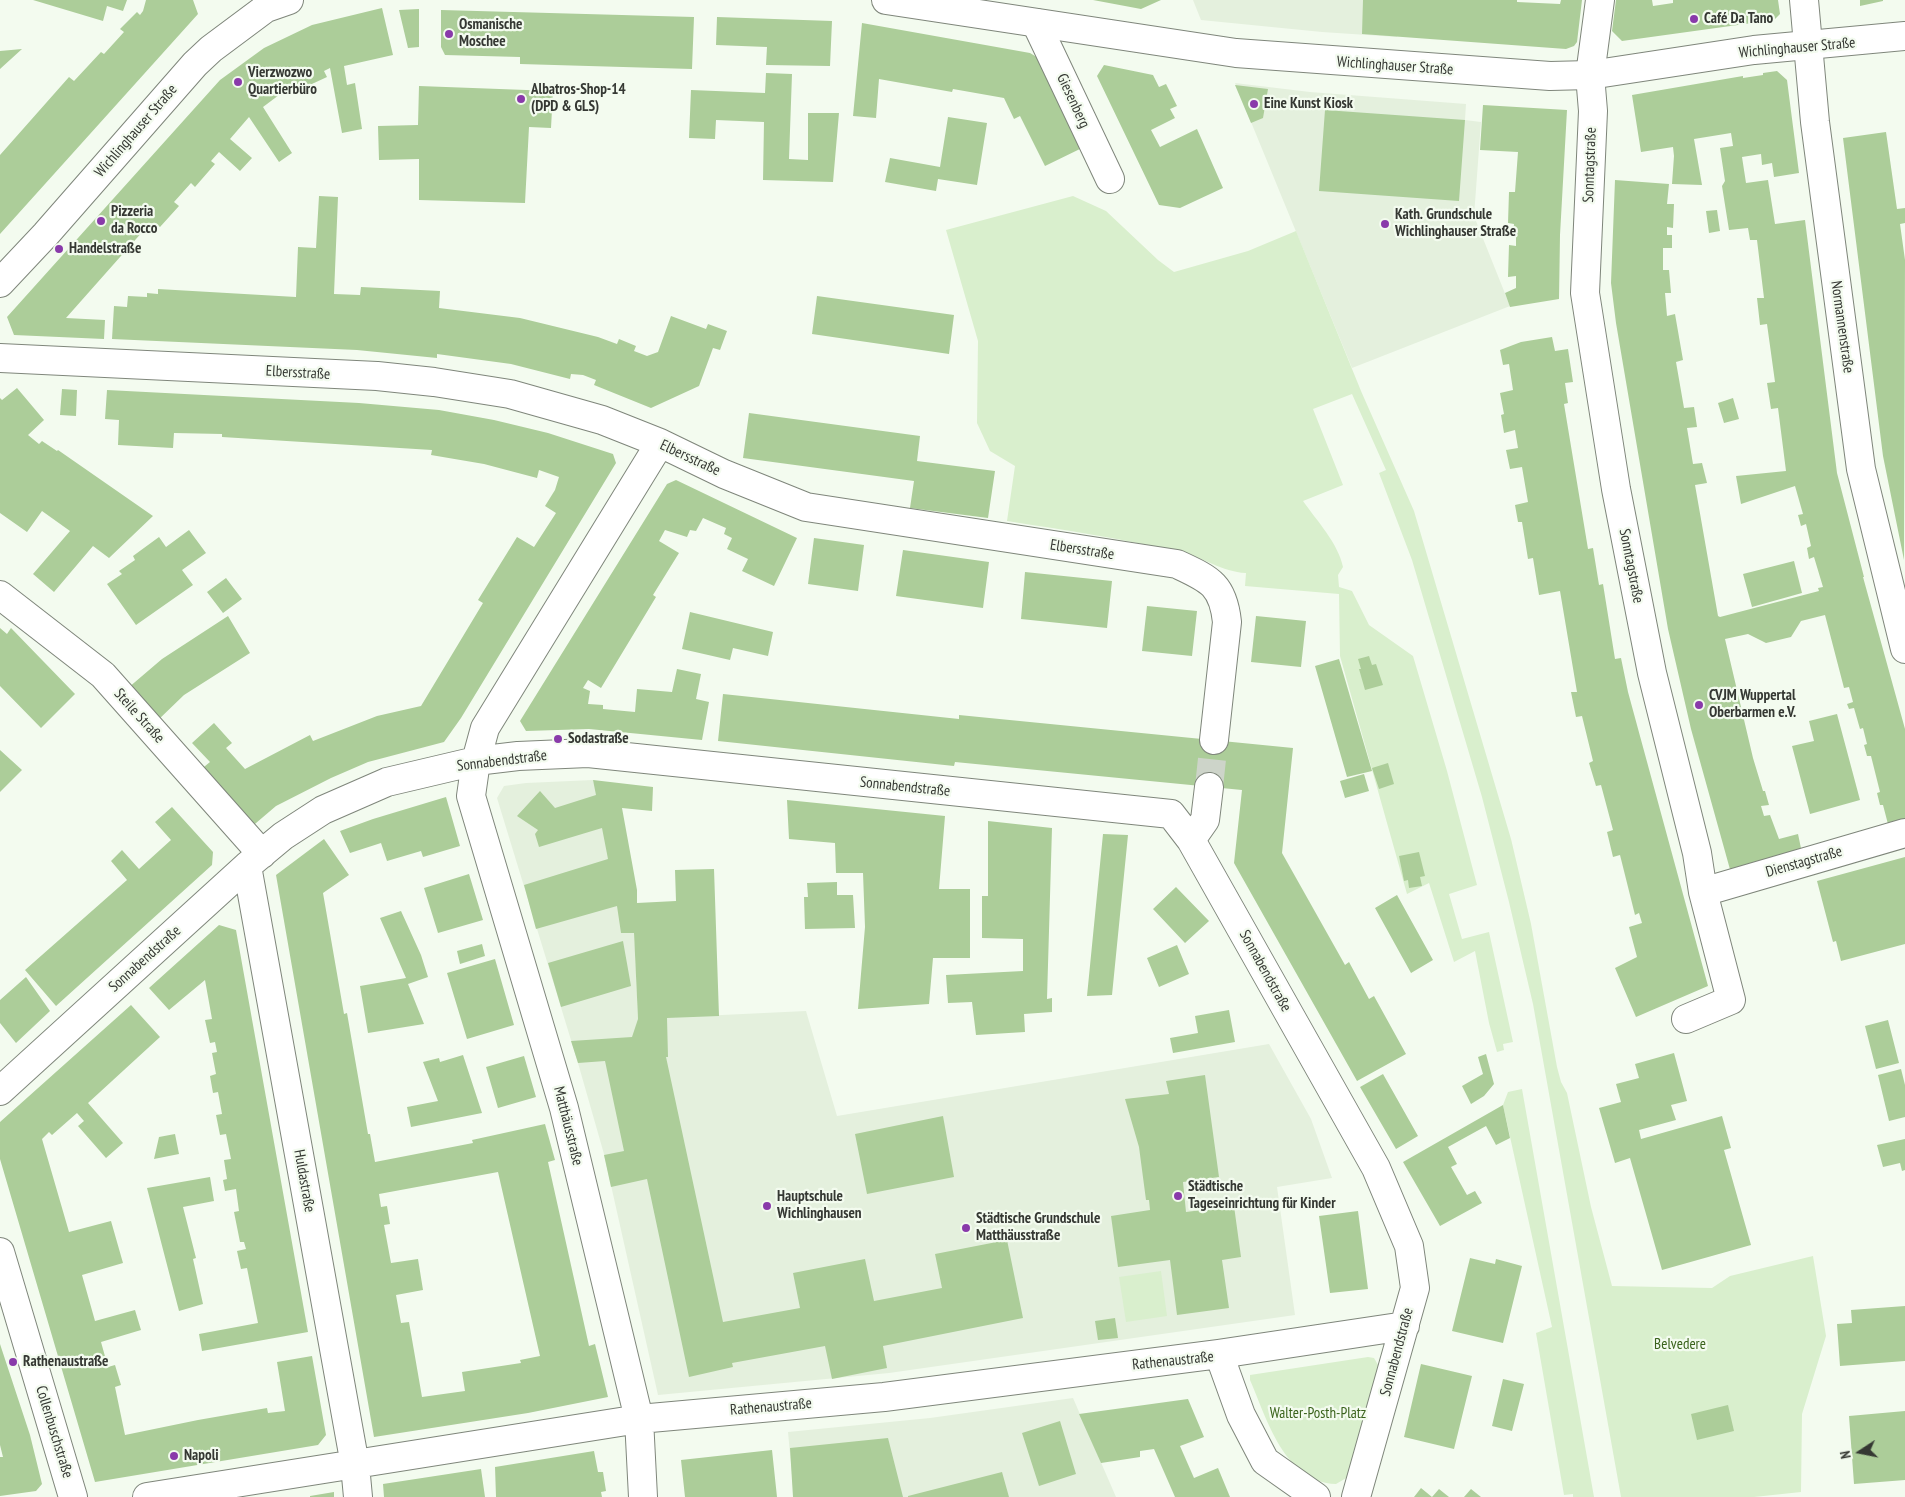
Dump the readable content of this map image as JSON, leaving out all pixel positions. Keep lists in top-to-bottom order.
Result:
{
  "streets": {
    "street": [
      "Wichlinghauser Straße",
      "Giesenberg",
      "Sonntagstraße",
      "Normannenstraße",
      "Elbersstraße",
      "Steile Straße",
      "Sonnabendstraße",
      "Dienstagstraße",
      "Matthäusstraße",
      "Huldastraße",
      "Rathenaustraße",
      "Collenbuschstraße"
    ]
  },
  "crossings": [
    ["Wichlinghauser Straße", "Giesenberg"],
    ["Wichlinghauser Straße", "Sonntagstraße"],
    ["Wichlinghauser Straße", "Normannenstraße"],
    ["Sonntagstraße", "Dienstagstraße"],
    ["Steile Straße", "Sonnabendstraße"],
    ["Steile Straße", "Huldastraße"],
    ["Sonnabendstraße", "Matthäusstraße"],
    ["Sonnabendstraße", "Huldastraße"],
    ["Matthäusstraße", "Rathenaustraße"],
    ["Huldastraße", "Rathenaustraße"]
  ],
  "parks": ["Belvedere", "Walter-Posth-Platz"],
  "places": [
    "Café Da Tano",
    "Osmanische Moschee",
    "Vierzwozwo Quartierbüro",
    "Albatros-Shop-14 (DPD & GLS)",
    "Eine Kunst Kiosk",
    "Pizzeria da Rocco",
    "Kath. Grundschule Wichlinghauser Straße",
    "Handelstraße",
    "CVJM Wuppertal Oberbarmen e.V.",
    "Sodastraße",
    "Städtische Tageseinrichtung für Kinder",
    "Hauptschule Wichlinghausen",
    "Städtische Grundschule Matthäusstraße",
    "Rathenaustraße",
    "Napoli"
  ],
  "north": "left"
}
